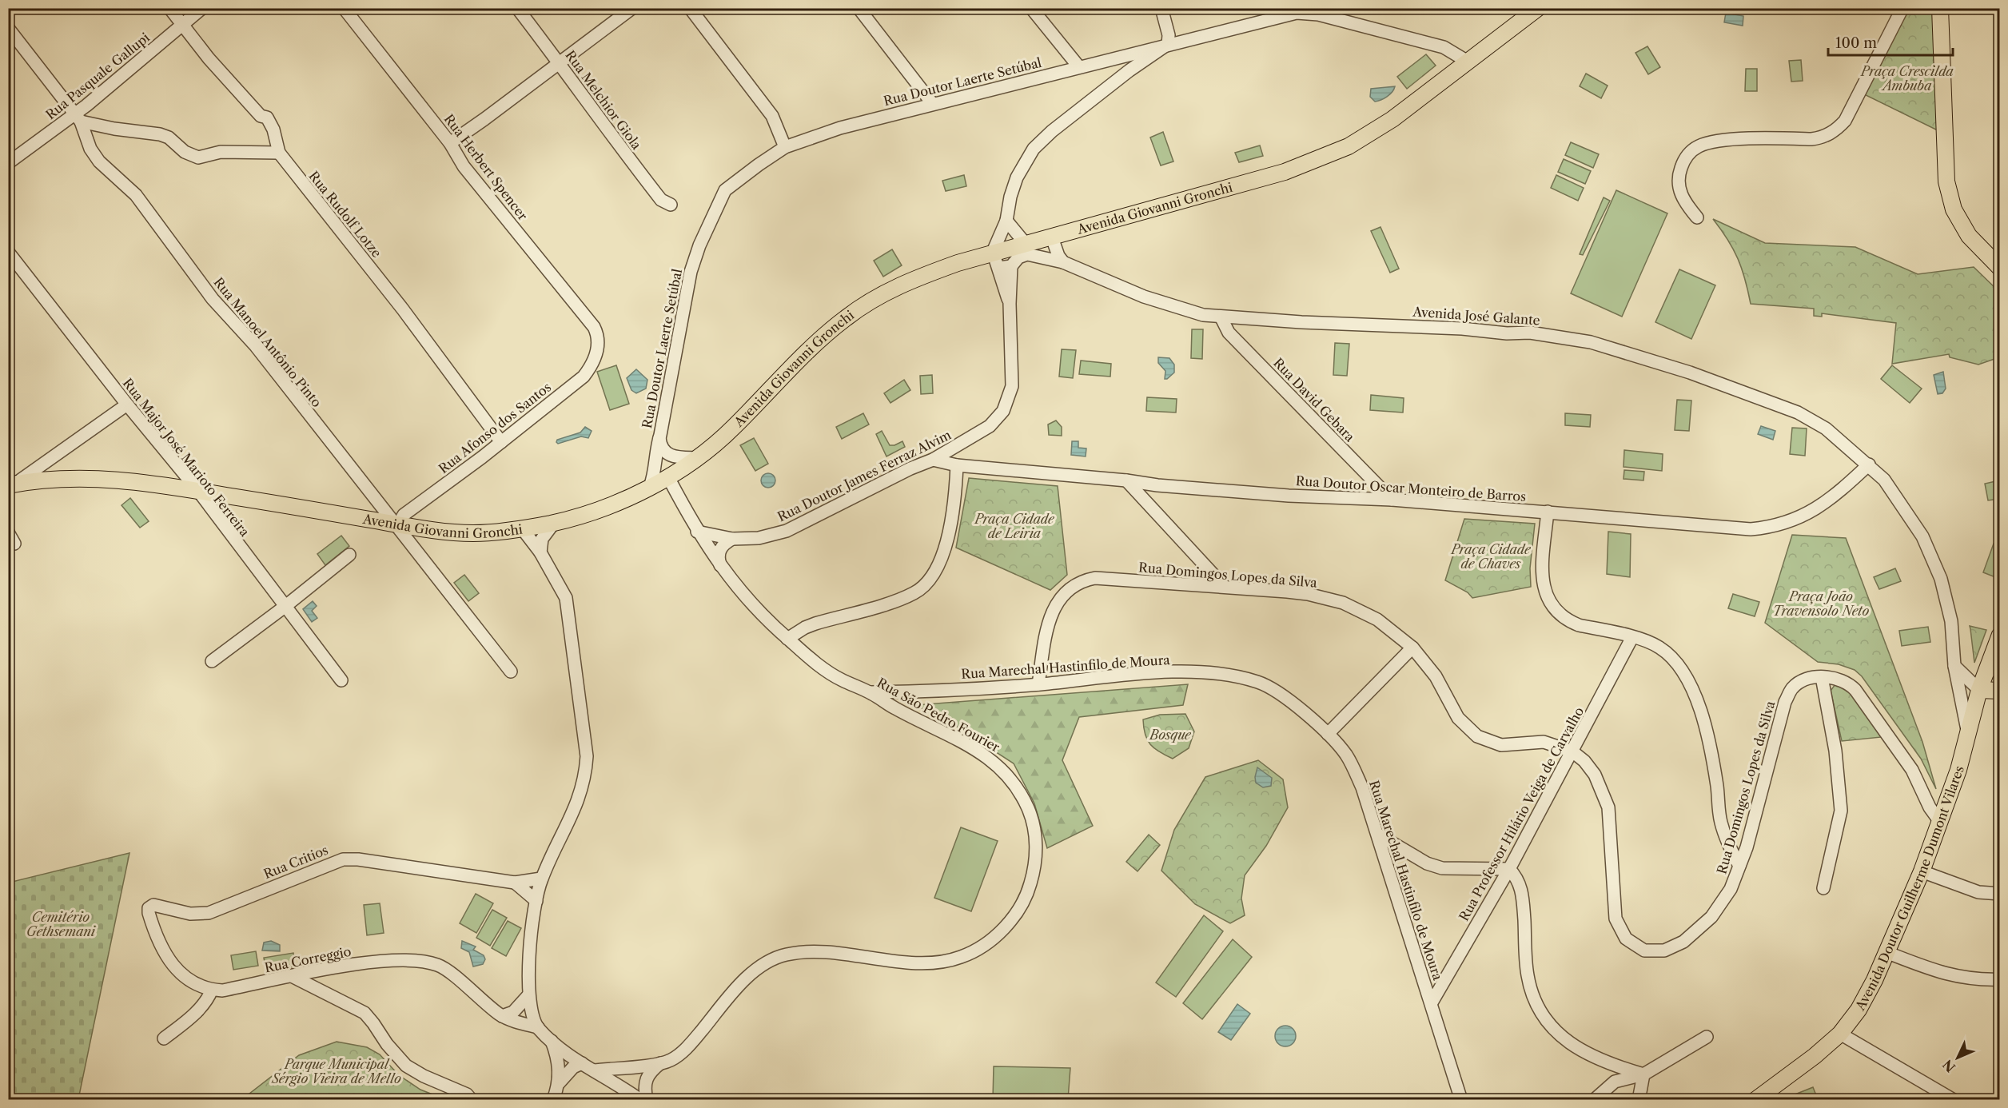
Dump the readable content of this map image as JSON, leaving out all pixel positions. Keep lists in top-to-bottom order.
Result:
{
  "streets": {
    "main road": ["Avenida Giovanni Gronchi", "Avenida Doutor Guilherme Dumont Vilares"],
    "street": [
      "Rua Pasquale Gallupi",
      "Rua Doutor Laerte Setúbal",
      "Rua Melchior Giola",
      "Rua Herbert Spencer",
      "Rua Rudolf Lotze",
      "Avenida José Galante",
      "Rua Manoel Antônio Pinto",
      "Rua David Gebara",
      "Rua Afonso dos Santos",
      "Rua Major José Marioto Ferreira",
      "Rua Doutor James Ferraz Alvim",
      "Rua Doutor Oscar Monteiro de Barros",
      "Rua Domingos Lopes da Silva",
      "Rua Marechal Hastinfilo de Moura",
      "Rua São Pedro Fourier",
      "Rua Professor Hilário Veiga de Carvalho",
      "Rua Critios",
      "Rua Correggio"
    ]
  },
  "crossings": [
    ["Rua Pasquale Gallupi", "Rua Rudolf Lotze"],
    ["Rua Pasquale Gallupi", "Rua Manoel Antônio Pinto"],
    ["Rua Doutor Laerte Setúbal", "Avenida Giovanni Gronchi"],
    ["Rua Herbert Spencer", "Rua Afonso dos Santos"],
    ["Avenida Giovanni Gronchi", "Rua Manoel Antônio Pinto"],
    ["Avenida Giovanni Gronchi", "Rua Afonso dos Santos"],
    ["Avenida Giovanni Gronchi", "Rua Major José Marioto Ferreira"],
    ["Avenida Giovanni Gronchi", "Rua São Pedro Fourier"],
    ["Rua Rudolf Lotze", "Rua Afonso dos Santos"],
    ["Avenida José Galante", "Rua David Gebara"],
    ["Avenida José Galante", "Rua Doutor James Ferraz Alvim"],
    ["Avenida José Galante", "Rua Doutor Oscar Monteiro de Barros"],
    ["Avenida José Galante", "Avenida Doutor Guilherme Dumont Vilares"],
    ["Rua Manoel Antônio Pinto", "Rua Afonso dos Santos"],
    ["Rua David Gebara", "Rua Doutor Oscar Monteiro de Barros"],
    ["Rua Doutor James Ferraz Alvim", "Rua Doutor Oscar Monteiro de Barros"],
    ["Rua Doutor James Ferraz Alvim", "Rua São Pedro Fourier"],
    ["Rua Domingos Lopes da Silva", "Rua Marechal Hastinfilo de Moura"],
    ["Rua Domingos Lopes da Silva", "Rua Professor Hilário Veiga de Carvalho"],
    ["Rua Domingos Lopes da Silva", "Avenida Doutor Guilherme Dumont Vilares"],
    ["Rua Marechal Hastinfilo de Moura", "Rua São Pedro Fourier"],
    ["Rua Marechal Hastinfilo de Moura", "Rua Professor Hilário Veiga de Carvalho"],
    ["Rua Critios", "Rua Correggio"]
  ],
  "parks": [
    "Praça Crescilda Ambuba",
    "Praça Cidade de Leiria",
    "Praça Cidade de Chaves",
    "Praça João Travensolo Neto",
    "Bosque",
    "Cemitério Gethsemani",
    "Parque Municipal Sérgio Vieira de Mello"
  ],
  "scale_bar": "100 m",
  "north": "bottom left"
}
